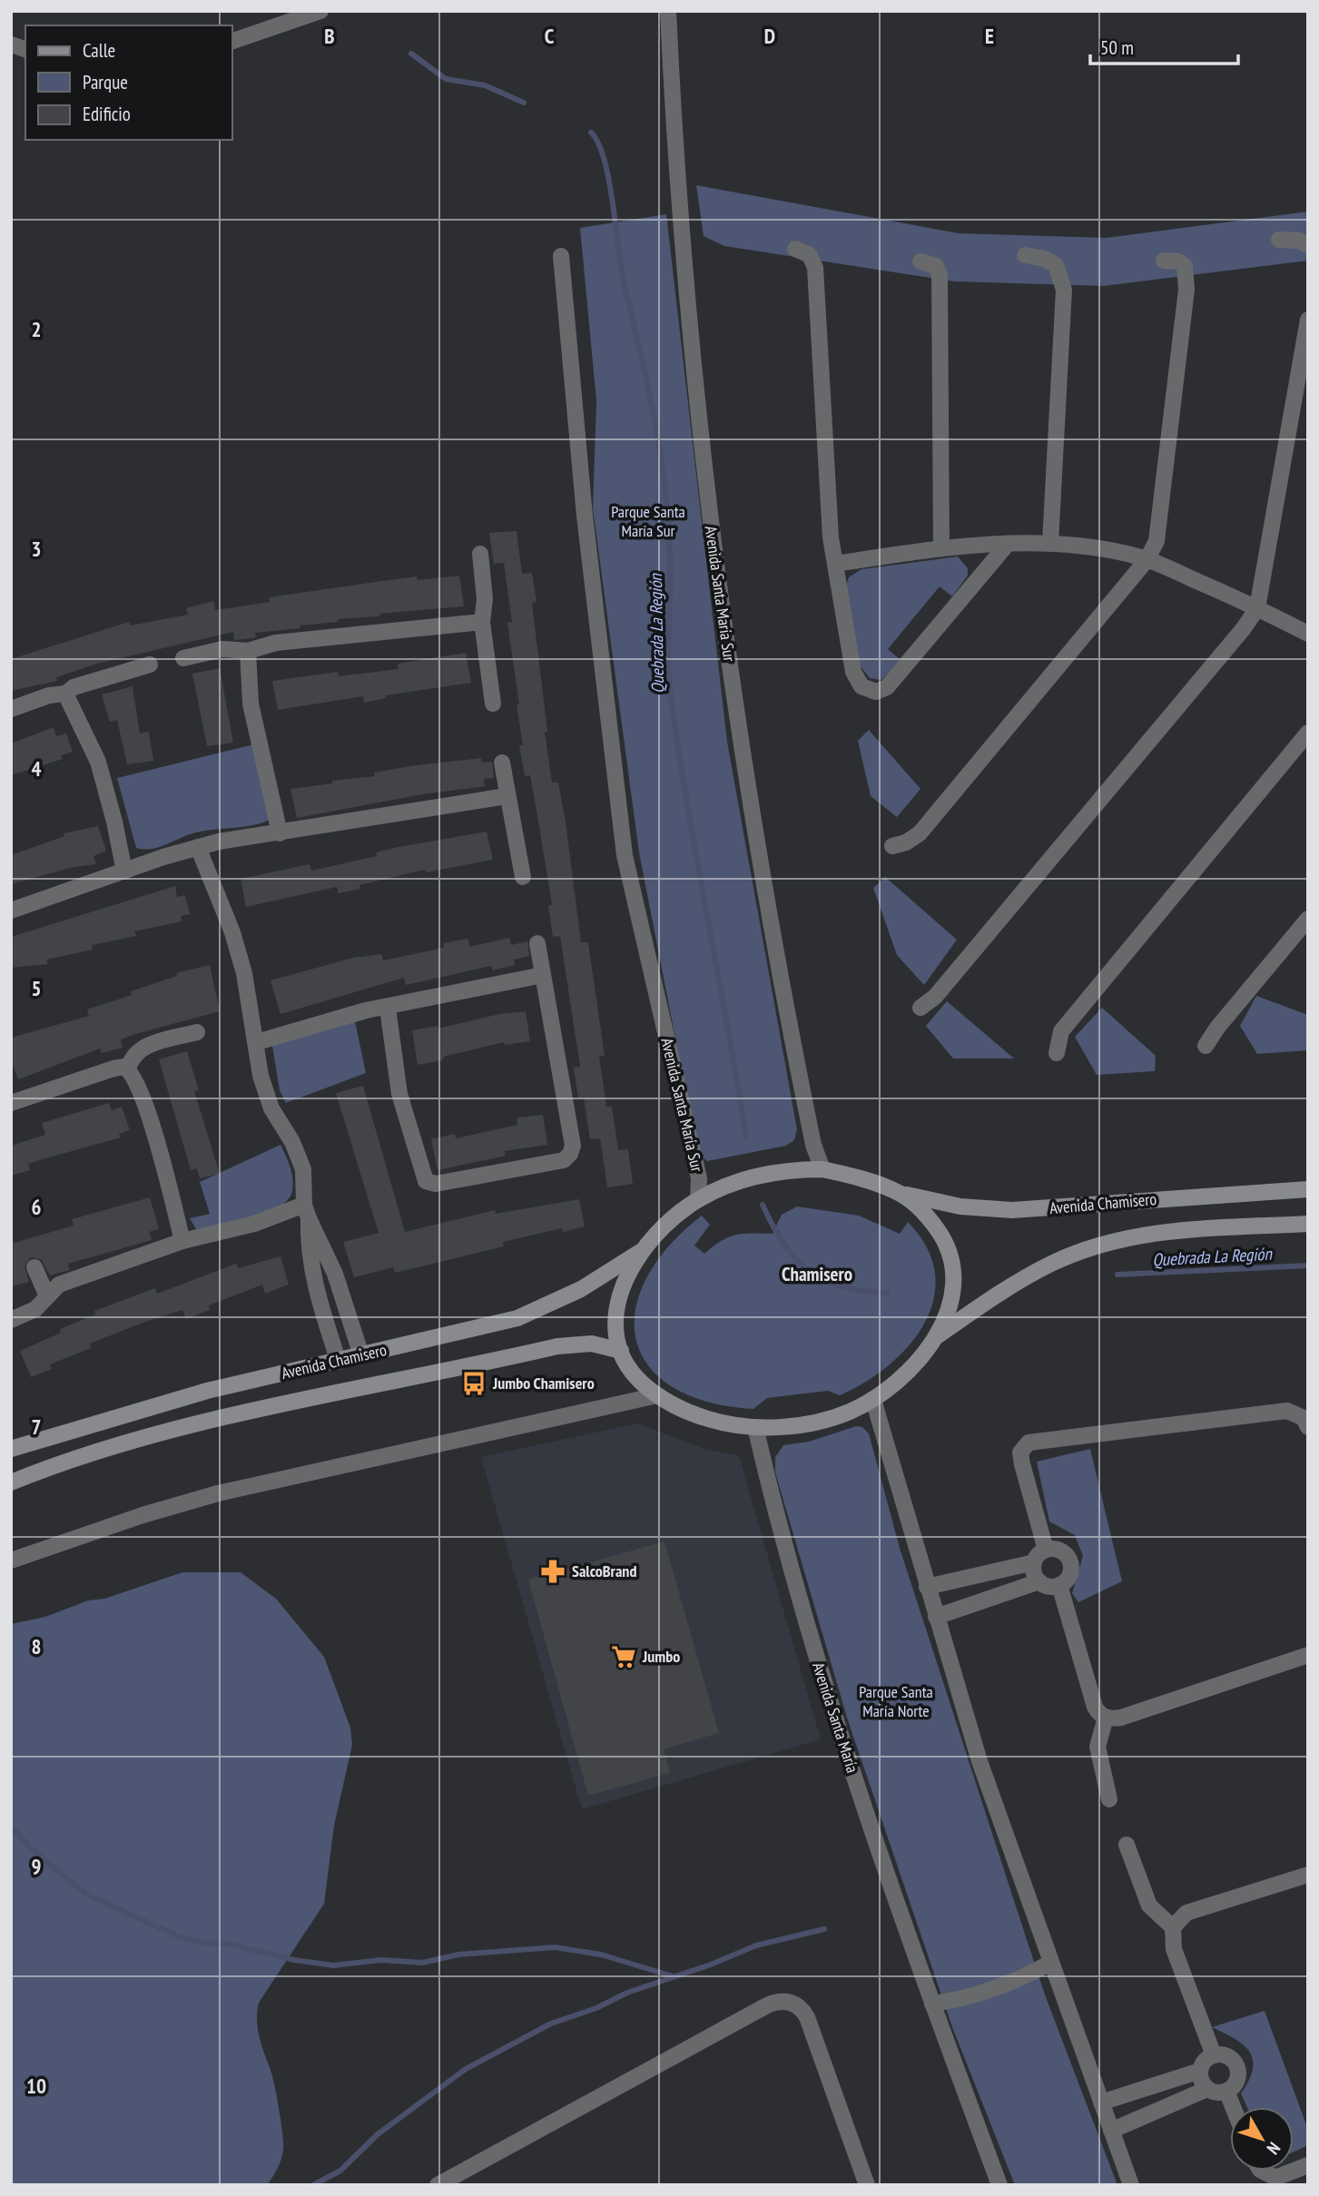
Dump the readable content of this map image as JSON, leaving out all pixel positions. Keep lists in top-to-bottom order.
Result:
{
  "streets": {
    "street": ["Avenida Santa María Sur", "Avenida Chamisero", "Avenida Santa María"]
  },
  "crossings": [
    ["Avenida Santa María Sur", "Avenida Chamisero"]
  ],
  "districts": ["Chamisero"],
  "water": ["Quebrada La Región"],
  "parks": ["Parque Santa María Sur", "Parque Santa María Norte"],
  "places": {
    "bus stop": ["Jumbo Chamisero"],
    "pharmacy": ["SalcoBrand"],
    "supermarket": ["Jumbo"]
  },
  "legend": ["Calle", "Parque", "Edificio"],
  "scale_bar": "50 m",
  "north": "bottom right",
  "grid": {
    "columns": [
      "B",
      "C",
      "D",
      "E"
    ],
    "rows": [
      "2",
      "3",
      "4",
      "5",
      "6",
      "7",
      "8",
      "9",
      "10"
    ]
  }
}
